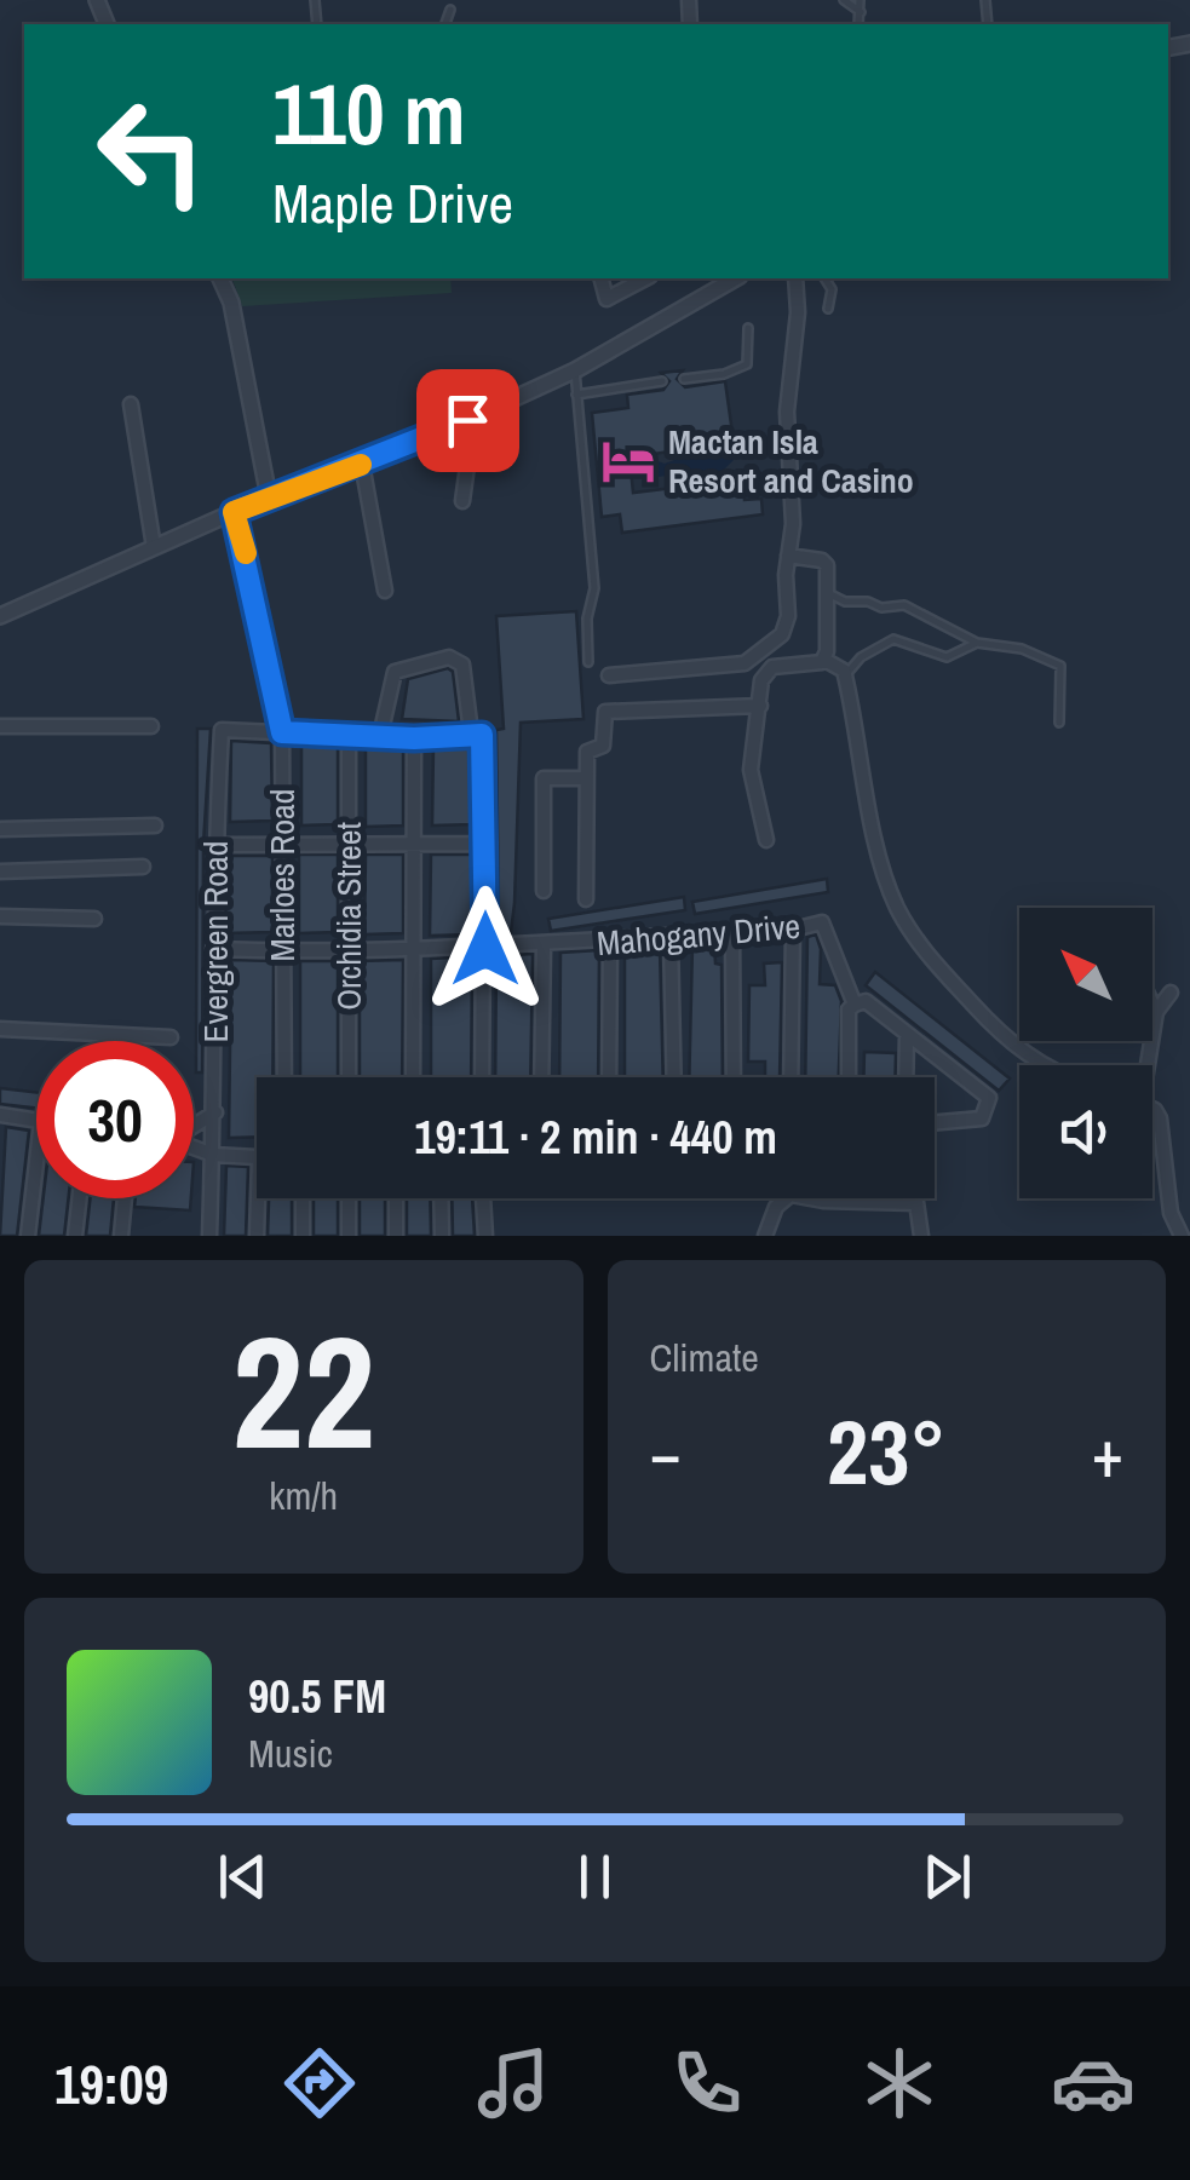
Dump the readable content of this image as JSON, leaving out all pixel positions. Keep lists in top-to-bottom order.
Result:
{
  "streets": {
    "street": [
      "Marloes Road",
      "Orchidia Street",
      "Mahogany Drive",
      "Evergreen Road"
    ]
  },
  "crossings": [
    ["Marloes Road", "Mahogany Drive"],
    ["Marloes Road", "Evergreen Road"],
    ["Orchidia Street", "Mahogany Drive"],
    ["Mahogany Drive", "Evergreen Road"]
  ],
  "places": {
    "hotel": ["Mactan Isla Resort and Casino"]
  },
  "north": "top left",
  "page": {
    "turn": ["110 m", "Maple Drive"],
    "limit": "30",
    "trip": "19:11 · 2 min · 440 m",
    "tile": [
      ["22", "km/h"],
      "Climate"
    ],
    "heat": ["−", "23°", "+"],
    "song": ["90.5 FM", "Music"],
    "tabs": "19:09"
  }
}
